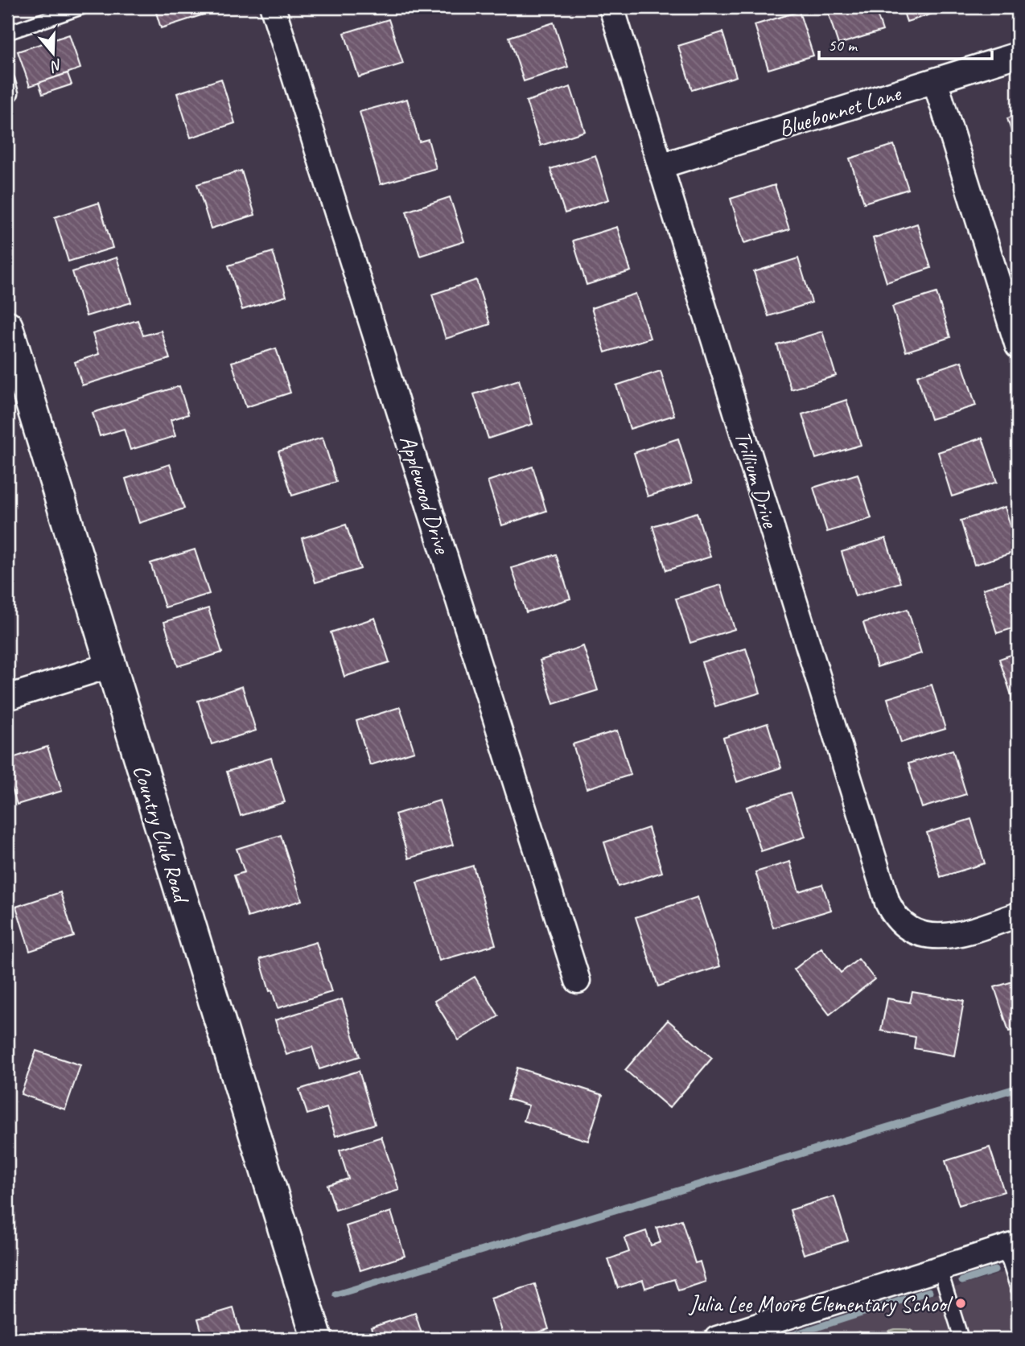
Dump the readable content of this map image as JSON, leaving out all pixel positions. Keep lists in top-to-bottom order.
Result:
{
  "streets": {
    "street": [
      "Bluebonnet Lane",
      "Trillium Drive",
      "Applewood Drive",
      "Country Club Road"
    ]
  },
  "crossings": [
    ["Bluebonnet Lane", "Trillium Drive"]
  ],
  "places": ["Julia Lee Moore Elementary School"],
  "scale_bar": "50 m",
  "north": "bottom"
}
